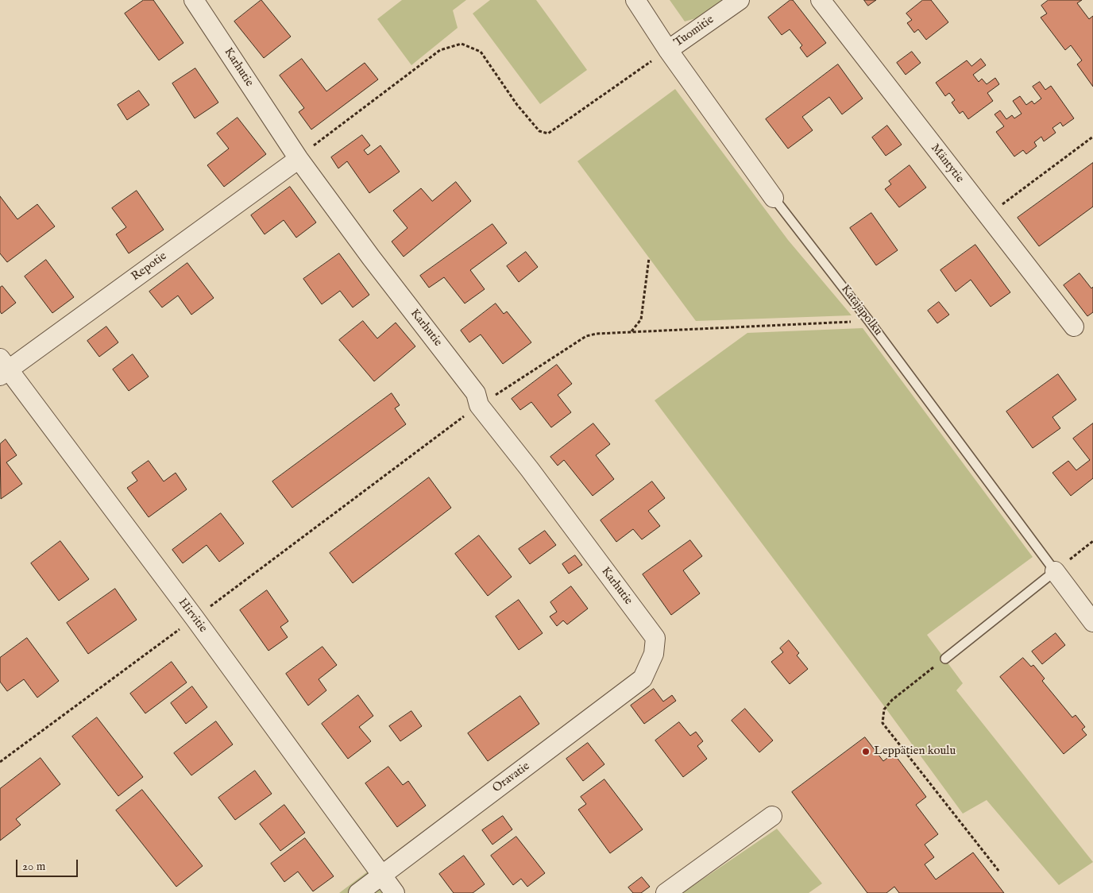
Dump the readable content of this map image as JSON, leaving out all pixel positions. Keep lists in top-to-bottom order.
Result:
{
  "streets": {
    "street": [
      "Tuomitie",
      "Karhutie",
      "Mäntytie",
      "Repotie",
      "Katajapolku",
      "Hirvitie",
      "Oravatie"
    ]
  },
  "crossings": [
    ["Tuomitie", "Katajapolku"],
    ["Karhutie", "Repotie"],
    ["Karhutie", "Oravatie"],
    ["Repotie", "Hirvitie"],
    ["Hirvitie", "Oravatie"]
  ],
  "places": ["Leppätien koulu"],
  "scale_bar": "20 m"
}
